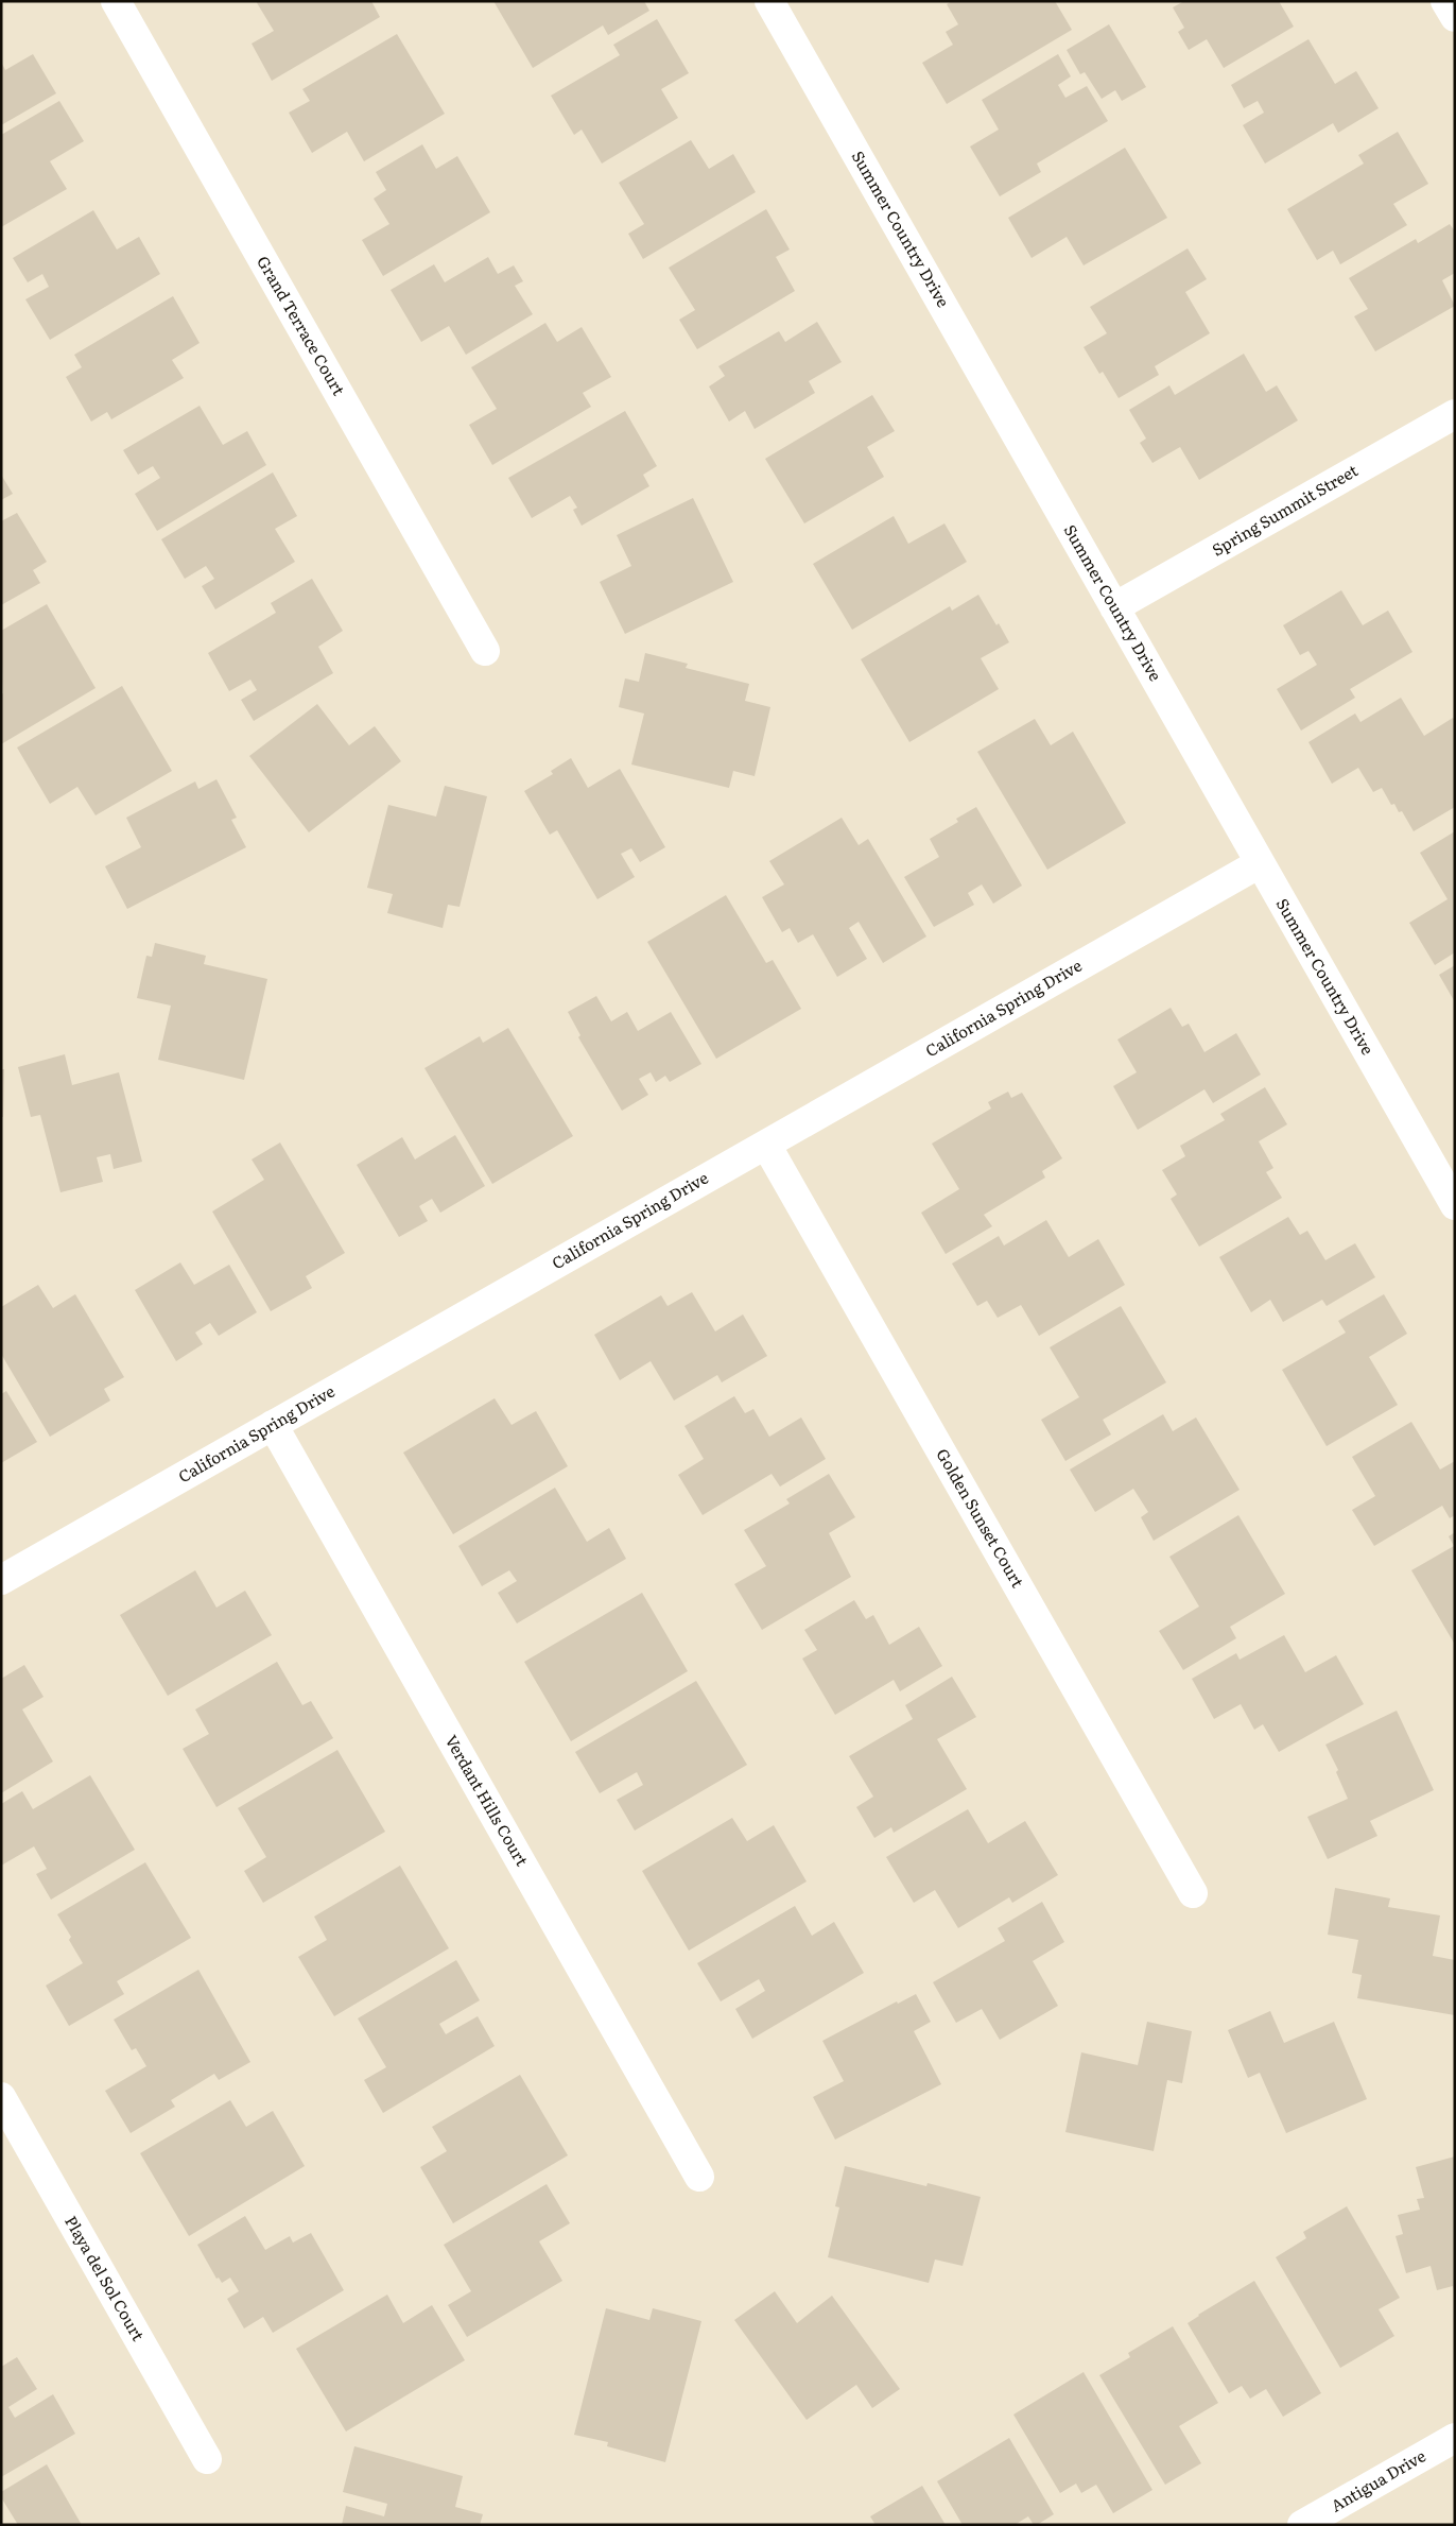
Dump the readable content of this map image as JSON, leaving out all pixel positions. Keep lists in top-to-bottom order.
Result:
{
  "streets": {
    "street": [
      "Summer Country Drive",
      "Grand Terrace Court",
      "Spring Summit Street",
      "California Spring Drive",
      "Golden Sunset Court",
      "Verdant Hills Court",
      "Playa del Sol Court",
      "Antigua Drive"
    ]
  },
  "crossings": [
    ["Summer Country Drive", "Spring Summit Street"],
    ["Summer Country Drive", "California Spring Drive"],
    ["California Spring Drive", "Golden Sunset Court"],
    ["California Spring Drive", "Verdant Hills Court"]
  ]
}
